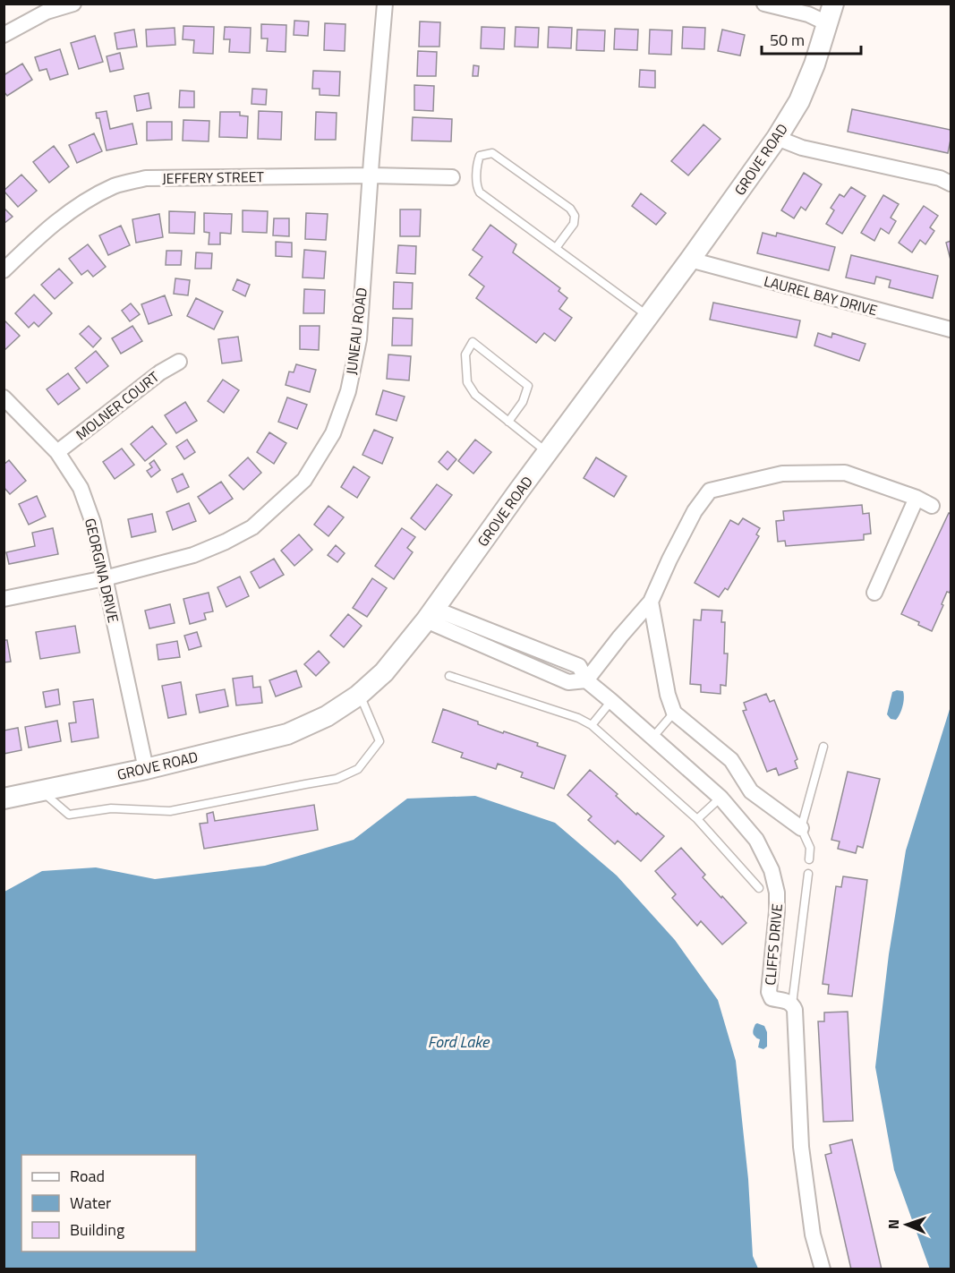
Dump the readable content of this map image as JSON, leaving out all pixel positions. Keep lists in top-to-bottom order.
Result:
{
  "streets": {
    "main road": ["GROVE ROAD"],
    "street": [
      "JEFFERY STREET",
      "LAUREL BAY DRIVE",
      "JUNEAU ROAD",
      "MOLNER COURT",
      "GEORGINA DRIVE",
      "CLIFFS DRIVE"
    ]
  },
  "crossings": [
    ["GROVE ROAD", "LAUREL BAY DRIVE"],
    ["GROVE ROAD", "GEORGINA DRIVE"],
    ["JEFFERY STREET", "JUNEAU ROAD"],
    ["JUNEAU ROAD", "GEORGINA DRIVE"],
    ["MOLNER COURT", "GEORGINA DRIVE"]
  ],
  "water": ["Ford Lake"],
  "legend": ["Road", "Water", "Building"],
  "scale_bar": "50 m",
  "north": "left"
}
